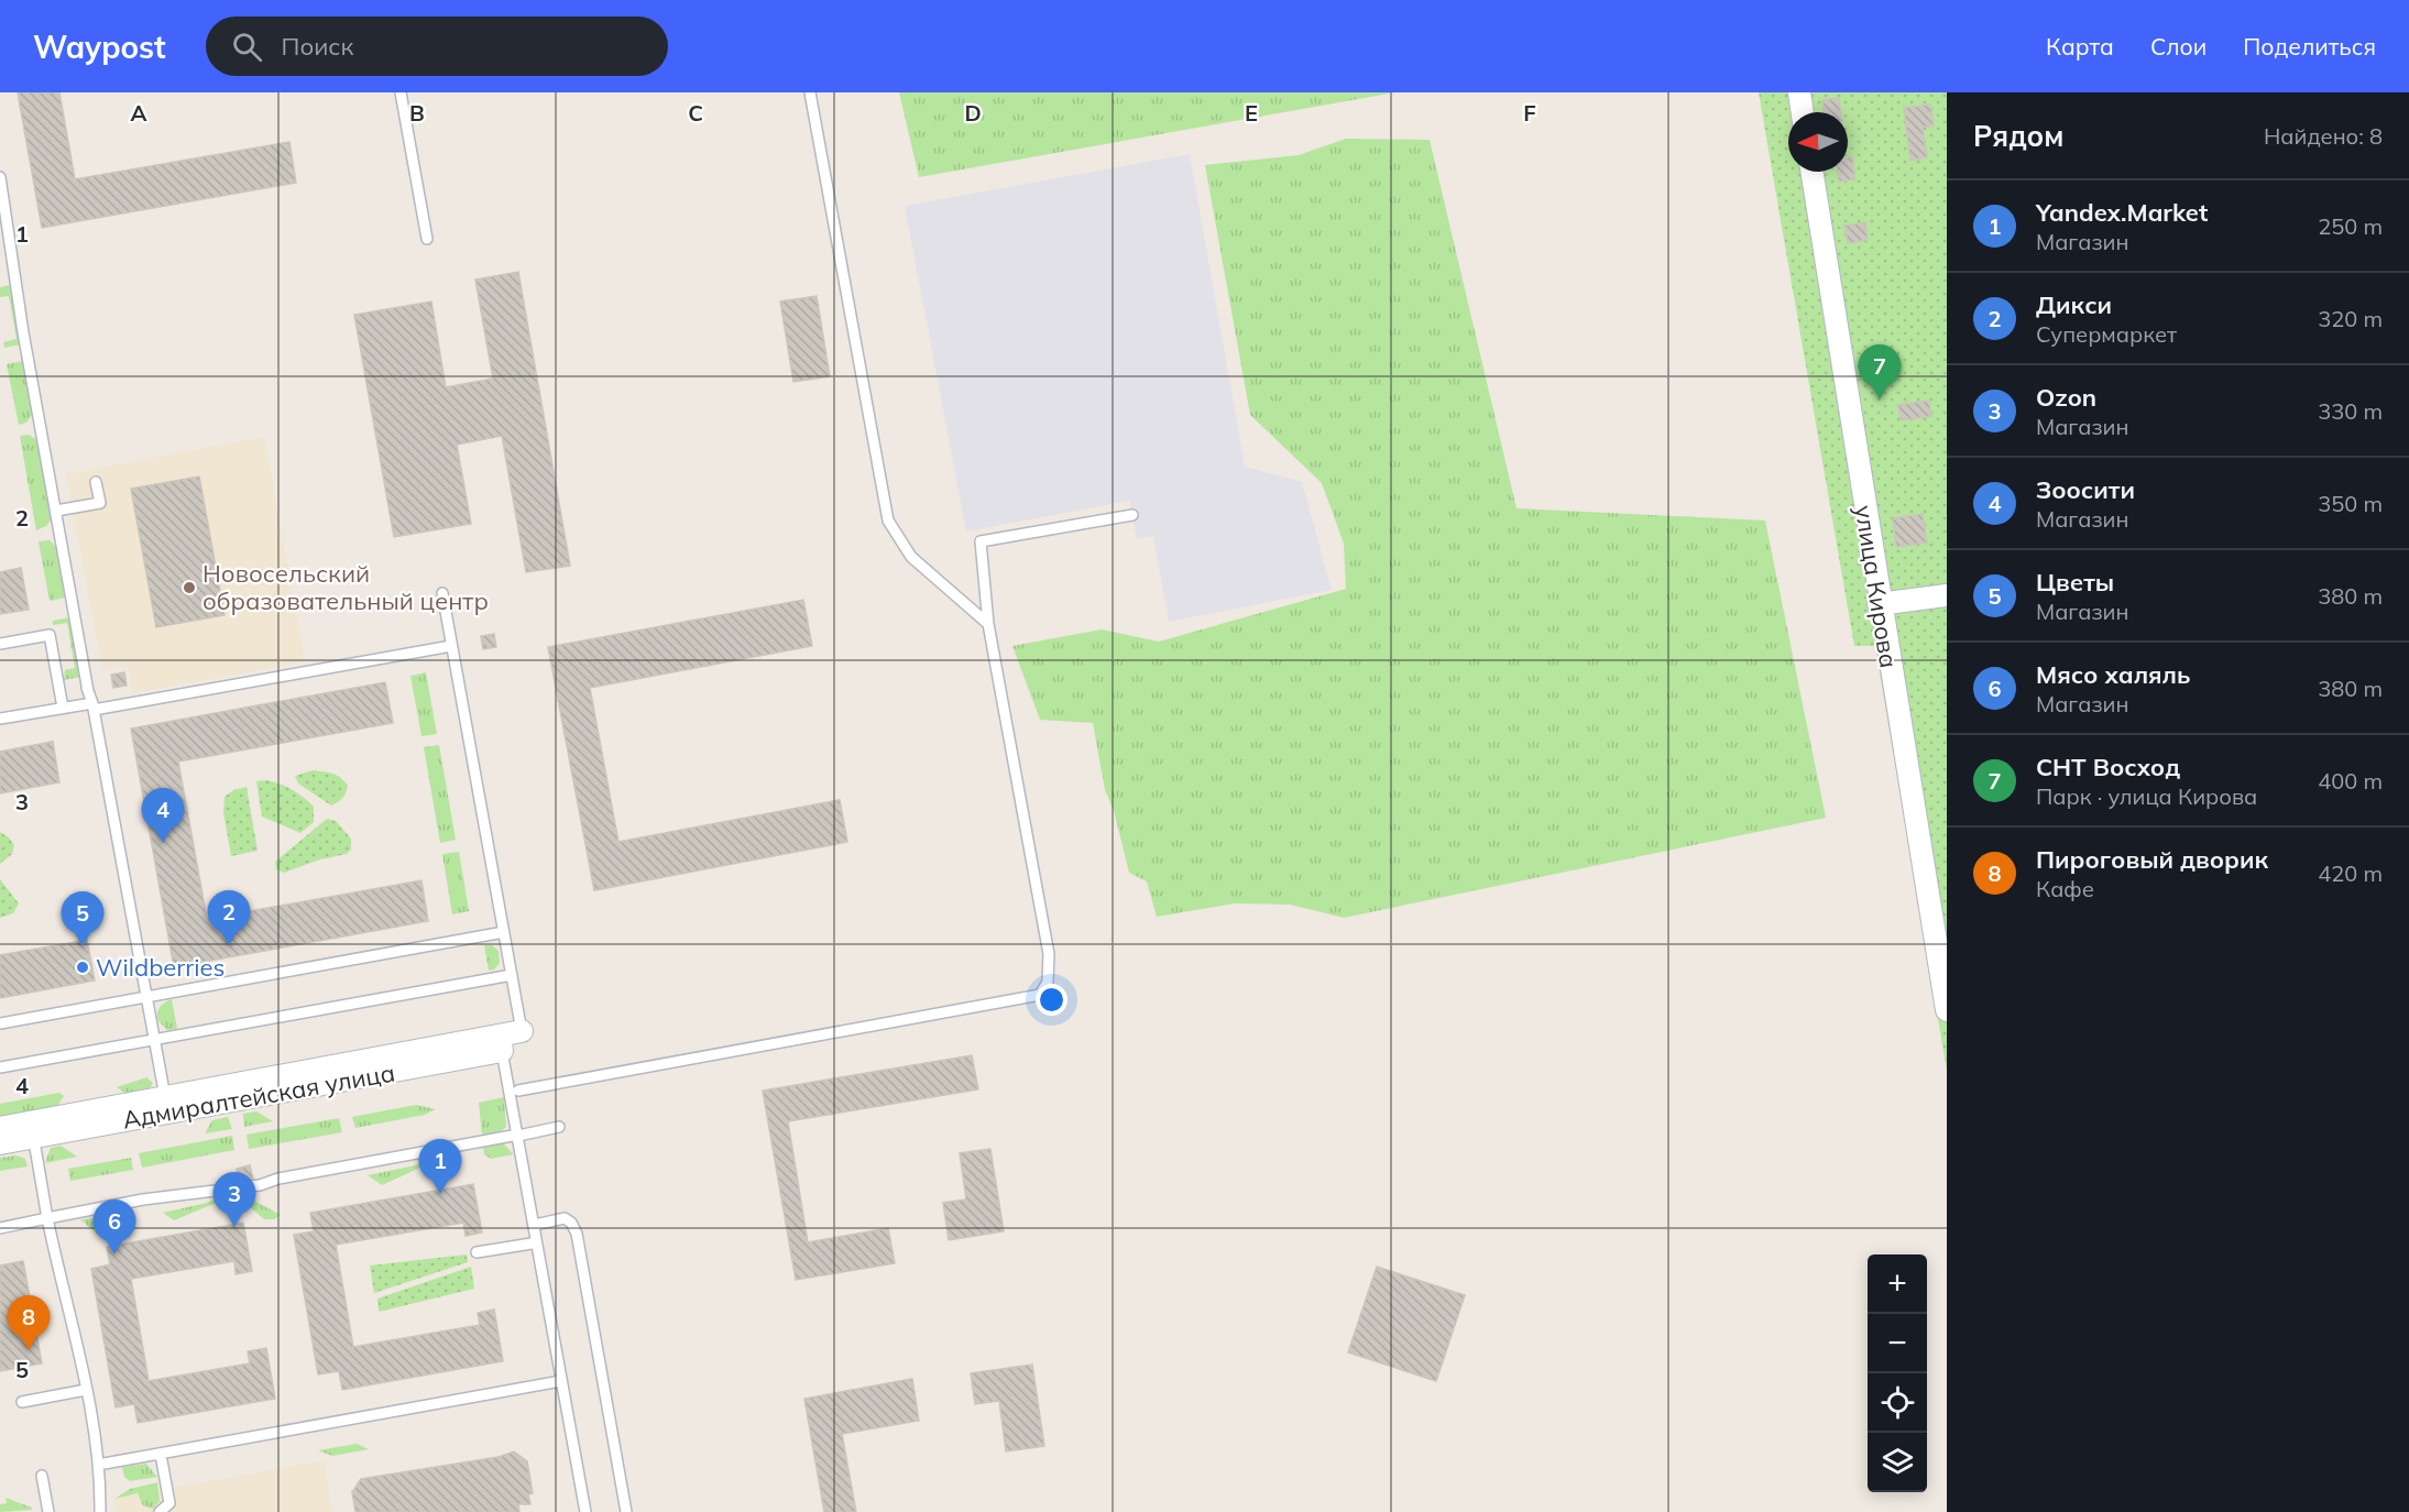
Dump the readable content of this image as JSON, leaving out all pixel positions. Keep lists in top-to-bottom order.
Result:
{
  "streets": {
    "street": ["улица Кирова", "Адмиралтейская улица"]
  },
  "places": ["Новосельский образовательный центр", "Wildberries"],
  "north": "left",
  "page": {
    "header": "Waypost",
    "search": "Поиск",
    "nav": ["Карта", "Слои", "Поделиться"],
    "heading": ["Рядом", "Найдено: 8"],
    "list": [
      {
        "mark": "1",
        "name": "Yandex.Market",
        "note": "Магазин",
        "value": "250 m"
      },
      {
        "mark": "2",
        "name": "Дикси",
        "note": "Супермаркет",
        "value": "320 m"
      },
      {
        "mark": "3",
        "name": "Ozon",
        "note": "Магазин",
        "value": "330 m"
      },
      {
        "mark": "4",
        "name": "Зоосити",
        "note": "Магазин",
        "value": "350 m"
      },
      {
        "mark": "5",
        "name": "Цветы",
        "note": "Магазин",
        "value": "380 m"
      },
      {
        "mark": "6",
        "name": "Мясо халяль",
        "note": "Магазин",
        "value": "380 m"
      },
      {
        "mark": "7",
        "name": "СНТ Восход",
        "note": "Парк · улица Кирова",
        "value": "400 m"
      },
      {
        "mark": "8",
        "name": "Пироговый дворик",
        "note": "Кафе",
        "value": "420 m"
      }
    ],
    "pins": [
      "7",
      "4",
      "2",
      "5",
      "1",
      "3",
      "6",
      "8"
    ],
    "map_buttons": ["+", "−"]
  },
  "grid": {
    "columns": [
      "A",
      "B",
      "C",
      "D",
      "E",
      "F"
    ],
    "rows": [
      "1",
      "2",
      "3",
      "4",
      "5"
    ]
  }
}
